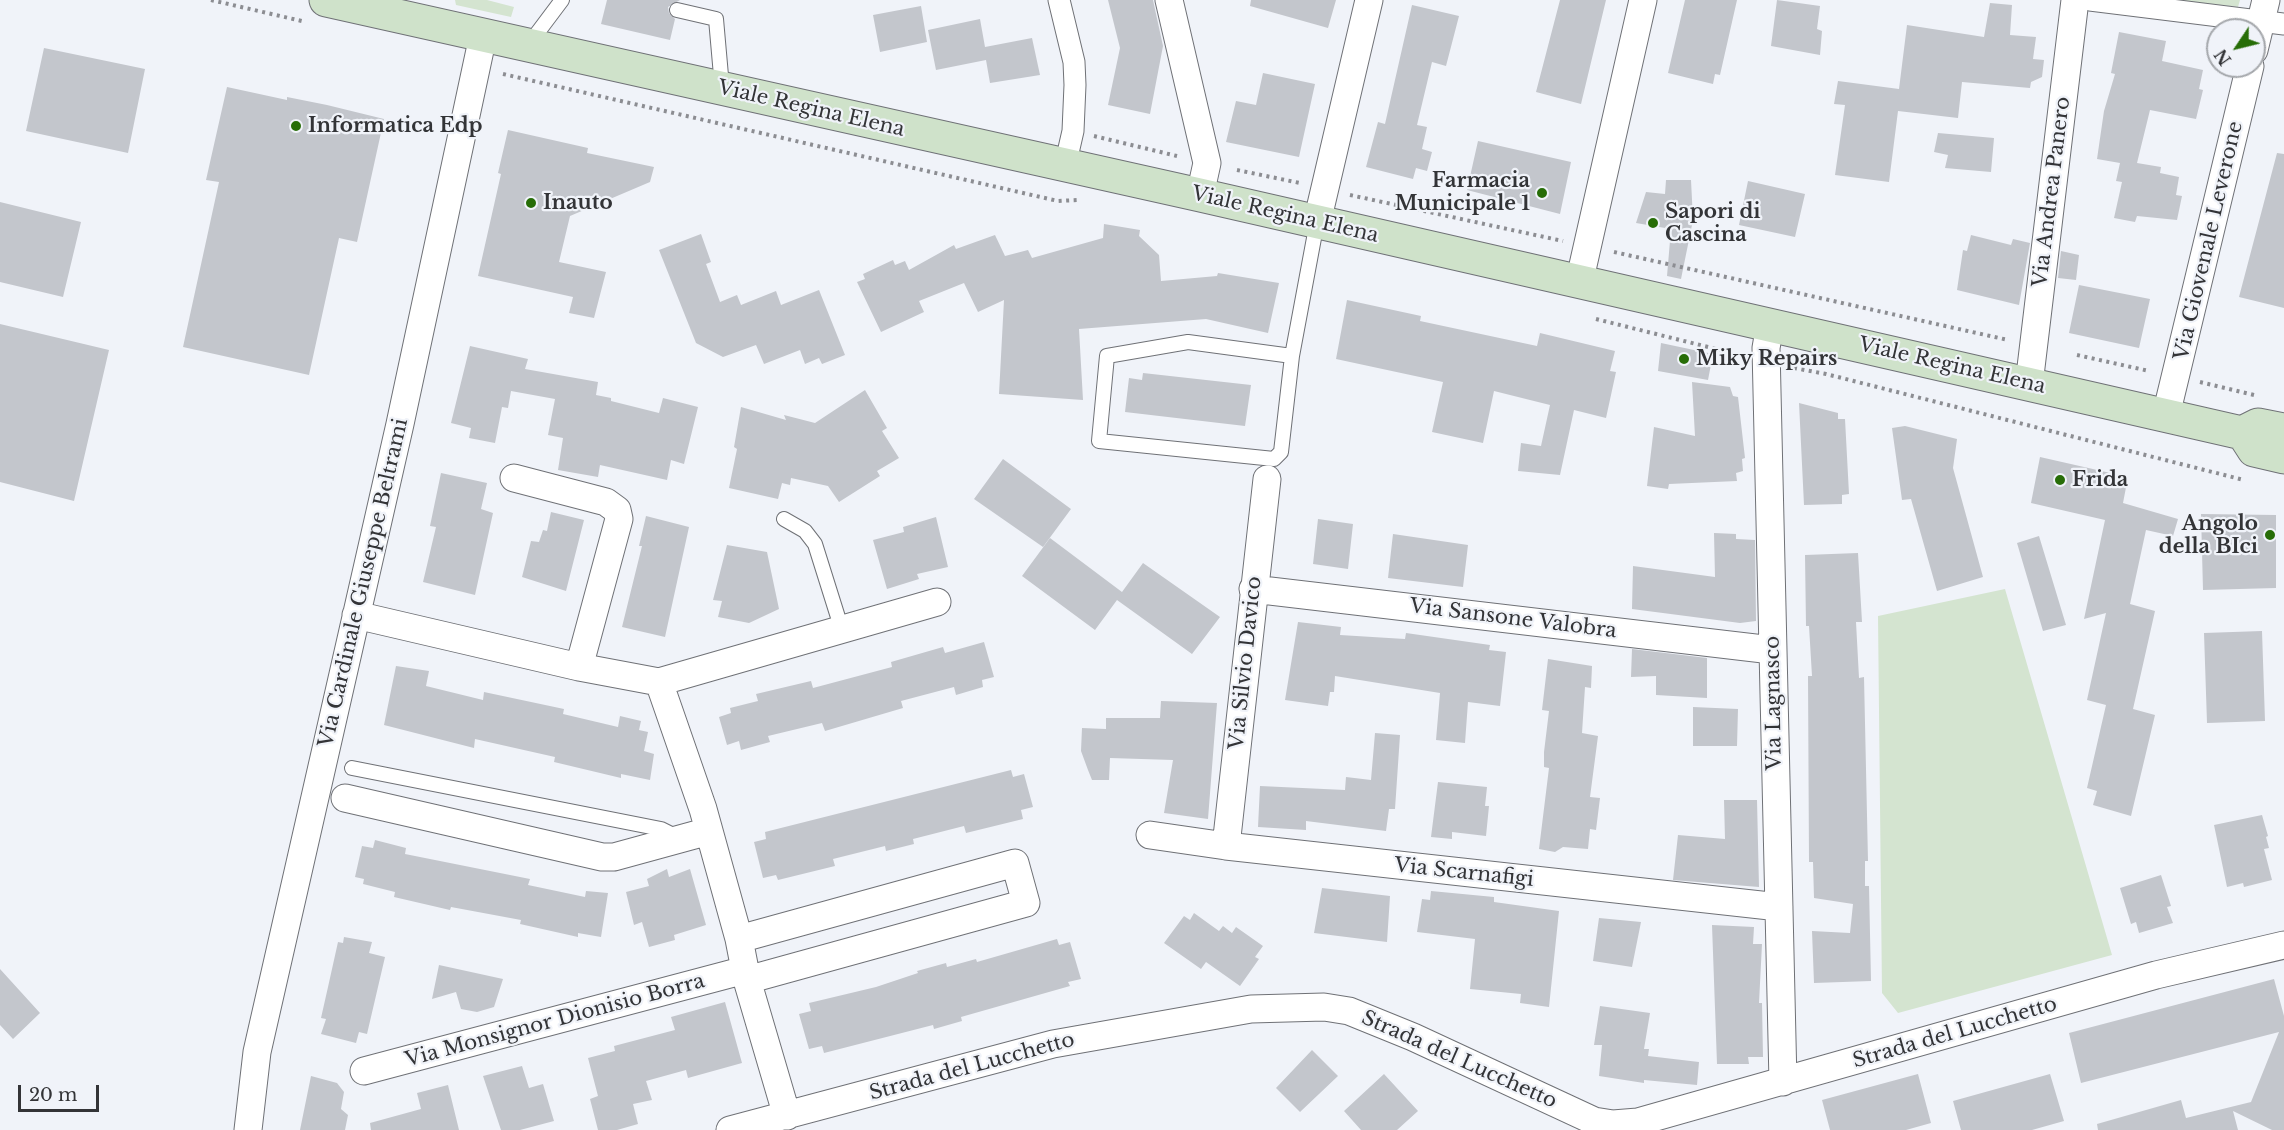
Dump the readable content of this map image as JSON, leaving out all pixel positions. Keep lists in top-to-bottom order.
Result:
{
  "streets": {
    "main road": ["Viale Regina Elena"],
    "street": [
      "Via Andrea Panero",
      "Via Giovenale Leverone",
      "Via Cardinale Giuseppe Beltrami",
      "Via Sansone Valobra",
      "Via Silvio Davico",
      "Via Lagnasco",
      "Via Scarnafigi",
      "Via Monsignor Dionisio Borra",
      "Strada del Lucchetto"
    ]
  },
  "crossings": [
    ["Viale Regina Elena", "Via Andrea Panero"],
    ["Viale Regina Elena", "Via Giovenale Leverone"],
    ["Viale Regina Elena", "Via Cardinale Giuseppe Beltrami"],
    ["Viale Regina Elena", "Via Lagnasco"],
    ["Via Sansone Valobra", "Via Silvio Davico"],
    ["Via Sansone Valobra", "Via Lagnasco"],
    ["Via Silvio Davico", "Via Scarnafigi"],
    ["Via Lagnasco", "Via Scarnafigi"],
    ["Via Lagnasco", "Strada del Lucchetto"]
  ],
  "places": [
    "Informatica Edp",
    "Farmacia Municipale 1",
    "Inauto",
    "Sapori di Cascina",
    "Miky Repairs",
    "Frida",
    "Angolo della BIci"
  ],
  "scale_bar": "20 m",
  "north": "bottom left"
}
